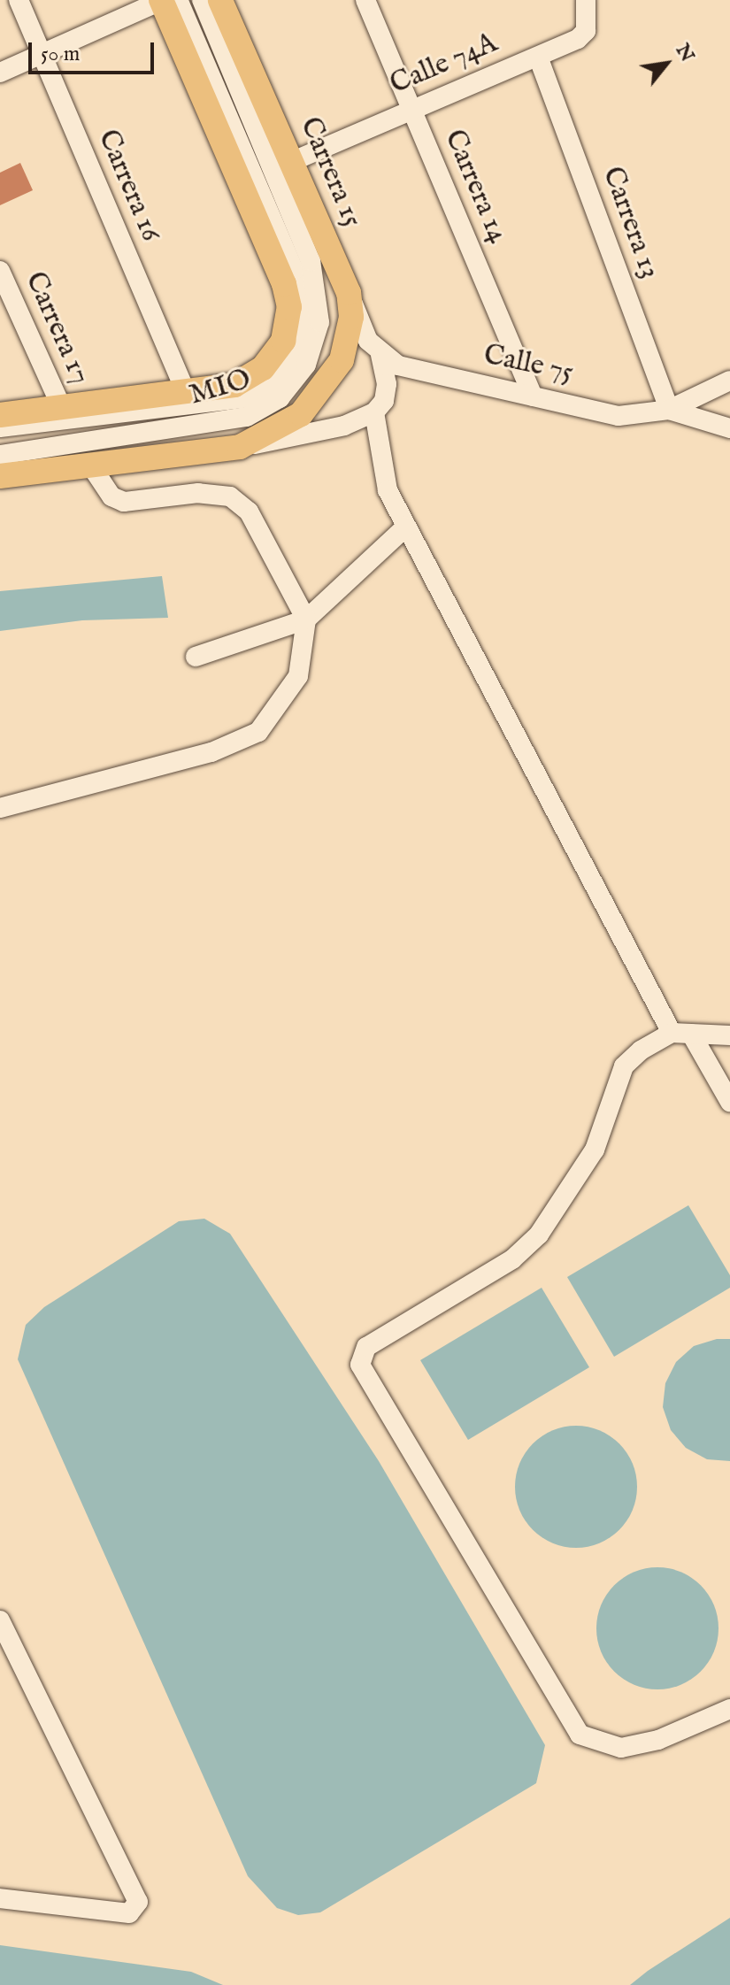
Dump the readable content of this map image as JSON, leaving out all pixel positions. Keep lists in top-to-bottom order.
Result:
{
  "streets": {
    "main road": ["Carrera 15"],
    "street": [
      "Calle 74A",
      "Carrera 16",
      "Carrera 14",
      "Carrera 13",
      "Carrera 17",
      "Calle 75",
      "MIO"
    ]
  },
  "crossings": [
    ["Calle 74A", "Carrera 15"],
    ["Calle 74A", "Carrera 14"],
    ["Calle 74A", "Carrera 13"],
    ["Carrera 14", "Calle 75"],
    ["Carrera 13", "Calle 75"]
  ],
  "scale_bar": "50 m",
  "north": "top right"
}
